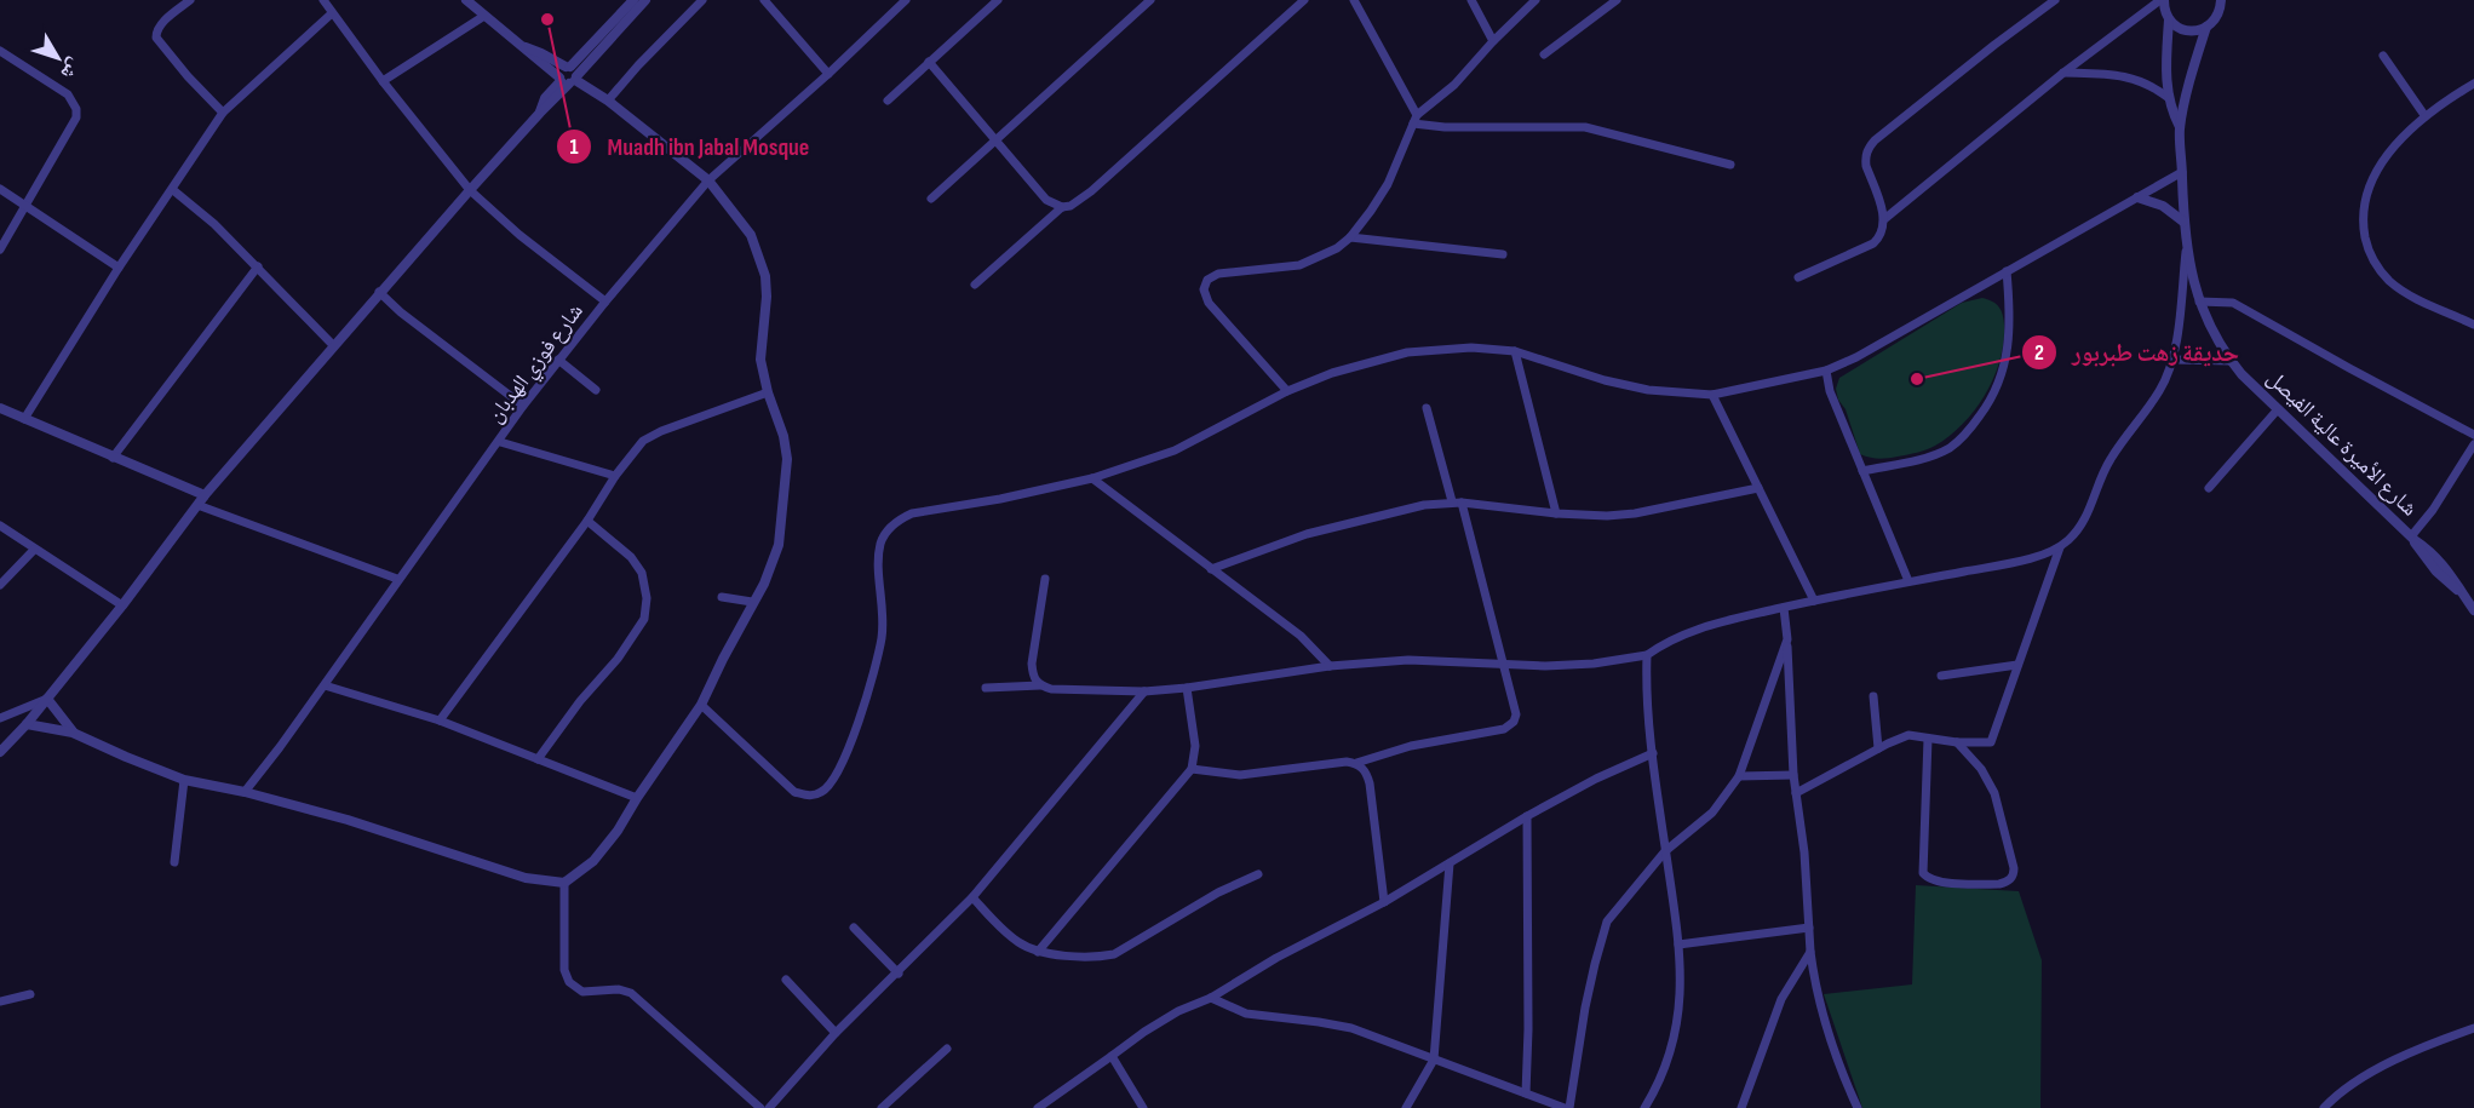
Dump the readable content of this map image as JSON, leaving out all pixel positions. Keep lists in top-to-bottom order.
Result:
{
  "streets": {
    "street": ["شارع فوزي الهدبان", "شارع الأميرة عالية الفيصل"]
  },
  "places": ["Muadh ibn Jabal Mosque", "حديقة زهت طبربور"],
  "north": "bottom right"
}
